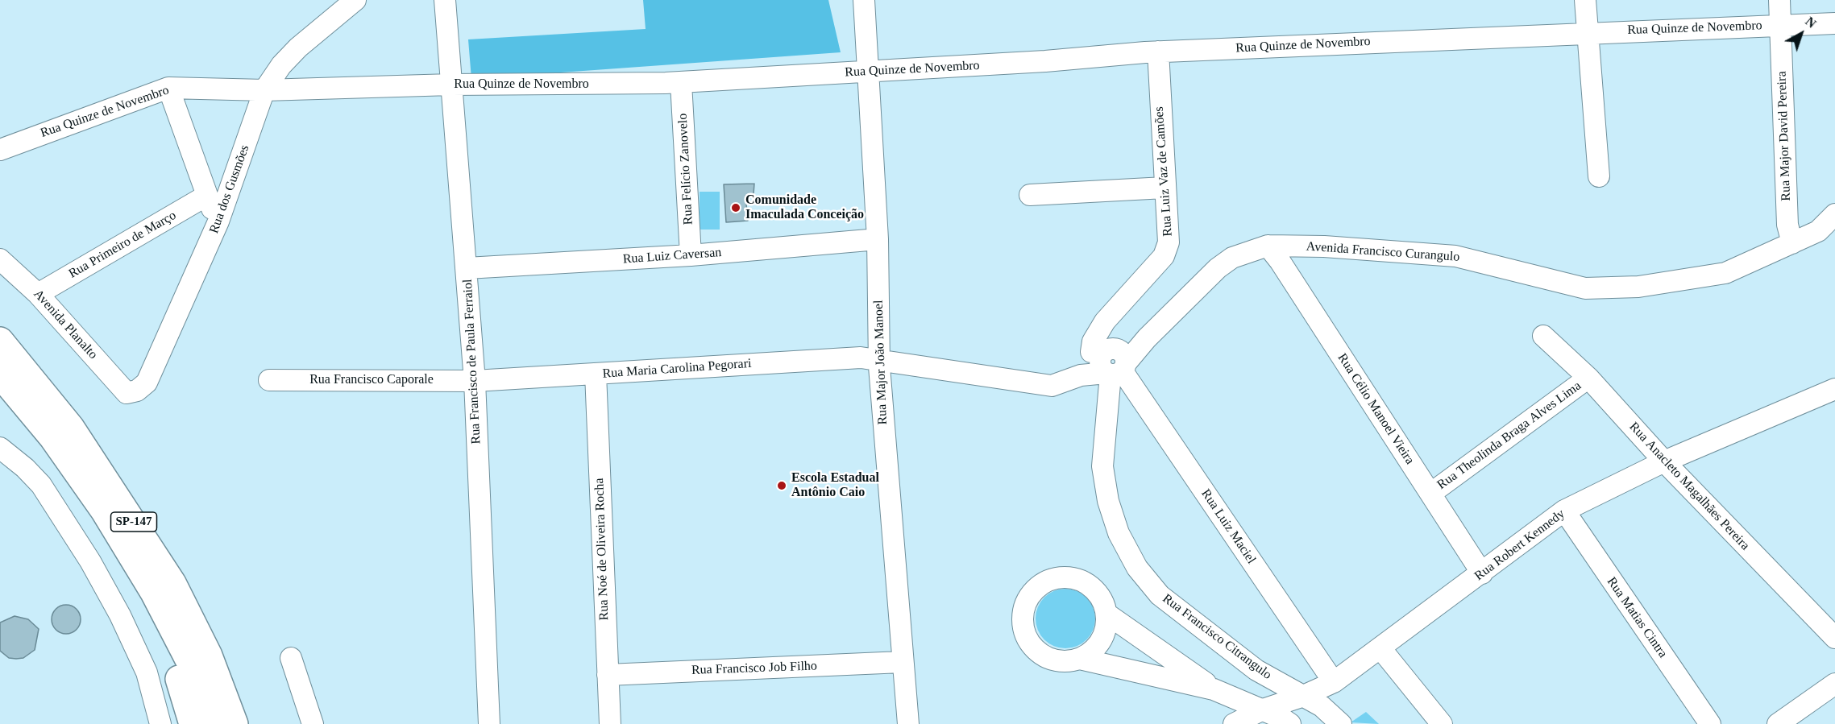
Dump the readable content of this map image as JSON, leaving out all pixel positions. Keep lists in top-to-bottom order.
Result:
{
  "streets": {
    "highway": ["SP-147"],
    "street": [
      "Rua Quinze de Novembro",
      "Rua Major David Pereira",
      "Rua Felício Zanovelo",
      "Rua Luiz Vaz de Camões",
      "Rua dos Gusmões",
      "Rua Primeiro de Março",
      "Avenida Francisco Curangulo",
      "Rua Luiz Caversan",
      "Avenida Planalto",
      "Rua Francisco de Paula Ferraiol",
      "Rua Major João Manoel",
      "Rua Maria Carolina Pegorari",
      "Rua Francisco Caporale",
      "Rua Célio Manoel Vieira",
      "Rua Theolinda Braga Alves Lima",
      "Rua Anacleto Magalhães Pereira",
      "Rua Luiz Maciel",
      "Rua Robert Kennedy",
      "Rua Noé de Oliveira Rocha",
      "Rua Matias Cintra",
      "Rua Francisco Citrangulo",
      "Rua Francisco Job Filho"
    ]
  },
  "crossings": [
    ["Rua Quinze de Novembro", "Rua Major David Pereira"],
    ["Rua Quinze de Novembro", "Rua Felício Zanovelo"],
    ["Rua Quinze de Novembro", "Rua Luiz Vaz de Camões"],
    ["Rua Quinze de Novembro", "Rua dos Gusmões"],
    ["Rua Quinze de Novembro", "Rua Francisco de Paula Ferraiol"],
    ["Rua Quinze de Novembro", "Rua Major João Manoel"],
    ["Rua Major David Pereira", "Avenida Francisco Curangulo"],
    ["Rua Felício Zanovelo", "Rua Luiz Caversan"],
    ["Rua Luiz Vaz de Camões", "Avenida Francisco Curangulo"],
    ["Rua Luiz Vaz de Camões", "Rua Luiz Maciel"],
    ["Rua Luiz Vaz de Camões", "Rua Francisco Citrangulo"],
    ["Rua dos Gusmões", "Avenida Planalto"],
    ["Rua Primeiro de Março", "Avenida Planalto"],
    ["Avenida Francisco Curangulo", "Rua Maria Carolina Pegorari"],
    ["Avenida Francisco Curangulo", "Rua Célio Manoel Vieira"],
    ["Avenida Francisco Curangulo", "Rua Luiz Maciel"],
    ["Avenida Francisco Curangulo", "Rua Francisco Citrangulo"],
    ["Rua Luiz Caversan", "Rua Francisco de Paula Ferraiol"],
    ["Rua Luiz Caversan", "Rua Major João Manoel"],
    ["Rua Francisco de Paula Ferraiol", "Rua Maria Carolina Pegorari"],
    ["Rua Francisco de Paula Ferraiol", "Rua Francisco Caporale"],
    ["Rua Major João Manoel", "Rua Maria Carolina Pegorari"],
    ["Rua Major João Manoel", "Rua Francisco Job Filho"],
    ["Rua Maria Carolina Pegorari", "Rua Francisco Caporale"],
    ["Rua Maria Carolina Pegorari", "Rua Noé de Oliveira Rocha"],
    ["Rua Célio Manoel Vieira", "Rua Theolinda Braga Alves Lima"],
    ["Rua Célio Manoel Vieira", "Rua Robert Kennedy"],
    ["Rua Theolinda Braga Alves Lima", "Rua Anacleto Magalhães Pereira"],
    ["Rua Anacleto Magalhães Pereira", "Rua Robert Kennedy"],
    ["Rua Luiz Maciel", "Rua Robert Kennedy"],
    ["Rua Luiz Maciel", "Rua Francisco Citrangulo"],
    ["Rua Robert Kennedy", "Rua Matias Cintra"],
    ["Rua Robert Kennedy", "Rua Francisco Citrangulo"],
    ["Rua Noé de Oliveira Rocha", "Rua Francisco Job Filho"]
  ],
  "places": ["Comunidade Imaculada Conceição", "Escola Estadual Antônio Caio"],
  "north": "top right"
}
